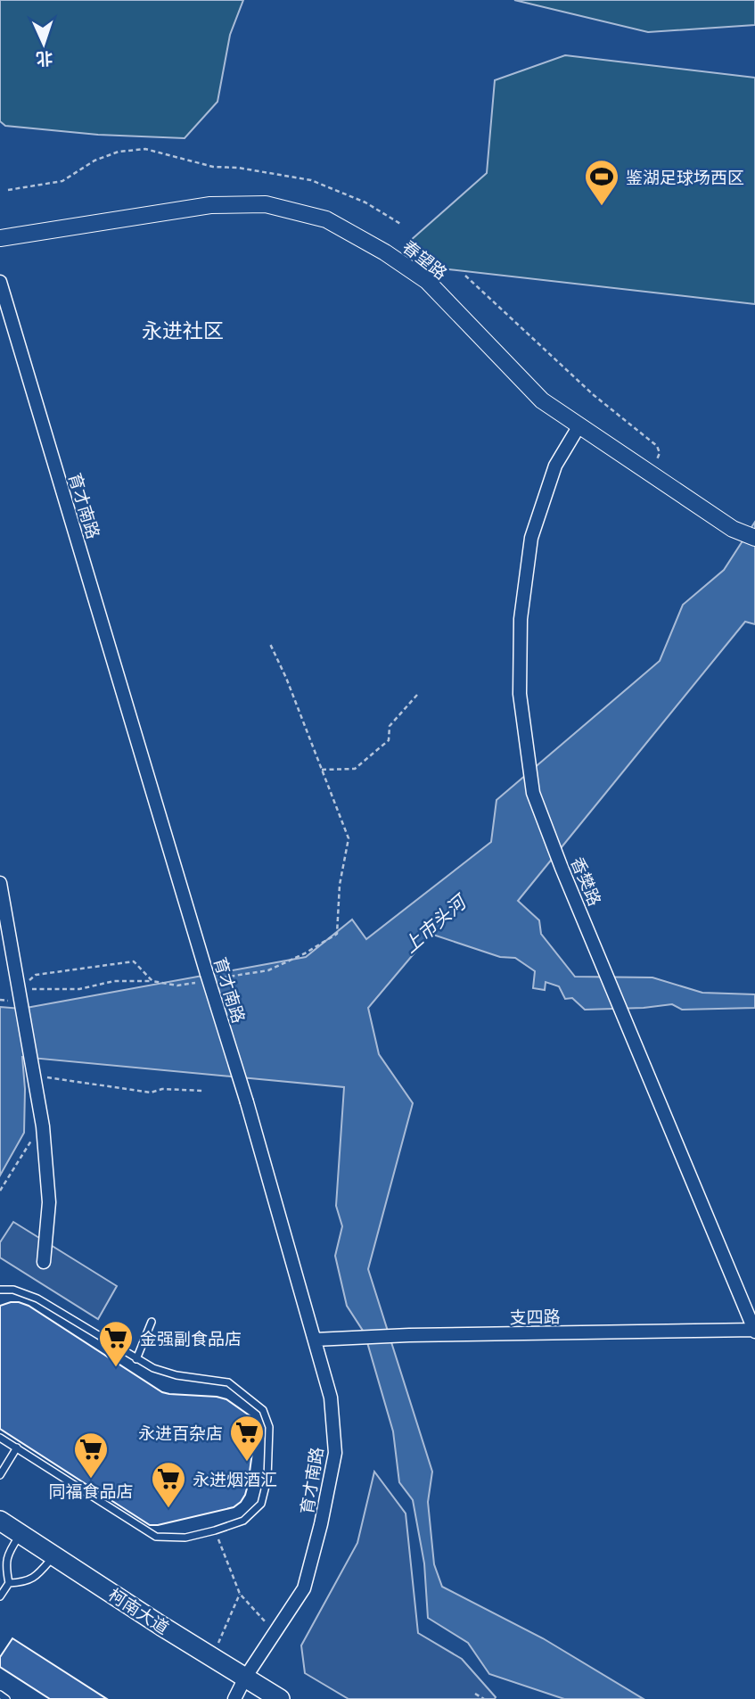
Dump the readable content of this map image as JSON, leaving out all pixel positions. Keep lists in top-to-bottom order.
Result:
{
  "streets": {
    "main road": ["柯南大道"],
    "street": [
      "春望路",
      "育才南路",
      "香樊路",
      "支四路"
    ]
  },
  "crossings": [
    ["春望路", "香樊路"],
    ["育才南路", "支四路"],
    ["育才南路", "柯南大道"],
    ["香樊路", "支四路"]
  ],
  "districts": ["永进社区"],
  "water": ["上市头河"],
  "places": {
    "sports": ["鉴湖足球场西区"],
    "supermarket": [
      "金强副食品店",
      "永进百杂店",
      "同福食品店",
      "永进烟酒汇"
    ]
  },
  "north": "bottom"
}
